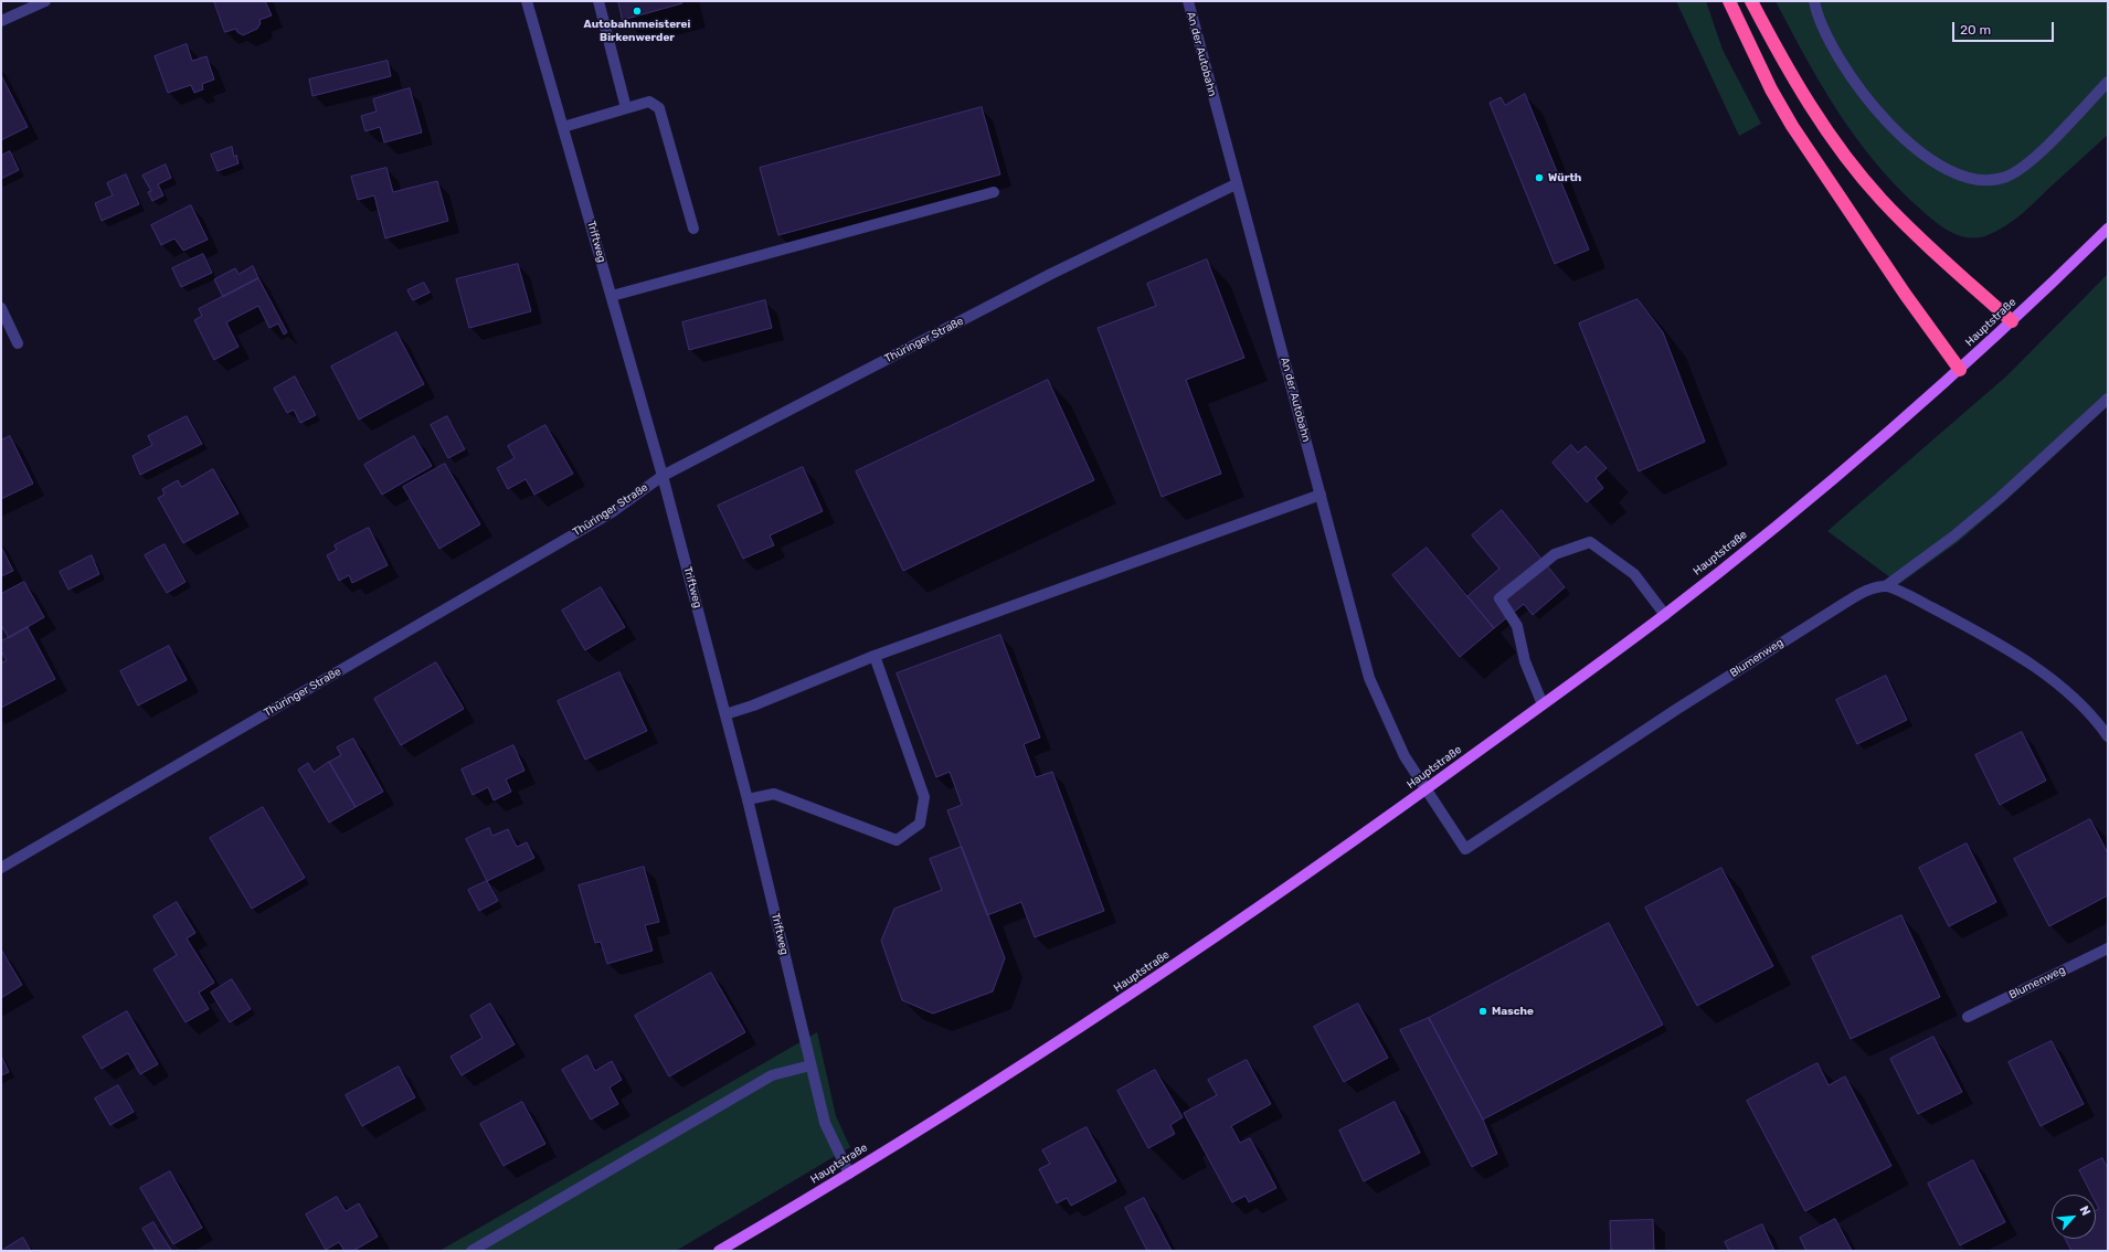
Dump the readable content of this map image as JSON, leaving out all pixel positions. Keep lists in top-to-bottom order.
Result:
{
  "streets": {
    "main road": ["Hauptstraße"],
    "street": [
      "An der Autobahn",
      "Triftweg",
      "Thüringer Straße",
      "Blumenweg"
    ]
  },
  "crossings": [
    ["An der Autobahn", "Hauptstraße"],
    ["An der Autobahn", "Thüringer Straße"],
    ["An der Autobahn", "Blumenweg"],
    ["Triftweg", "Hauptstraße"],
    ["Triftweg", "Thüringer Straße"],
    ["Hauptstraße", "Blumenweg"]
  ],
  "places": ["Autobahnmeisterei Birkenwerder", "Würth", "Masche"],
  "scale_bar": "20 m",
  "north": "top right"
}
